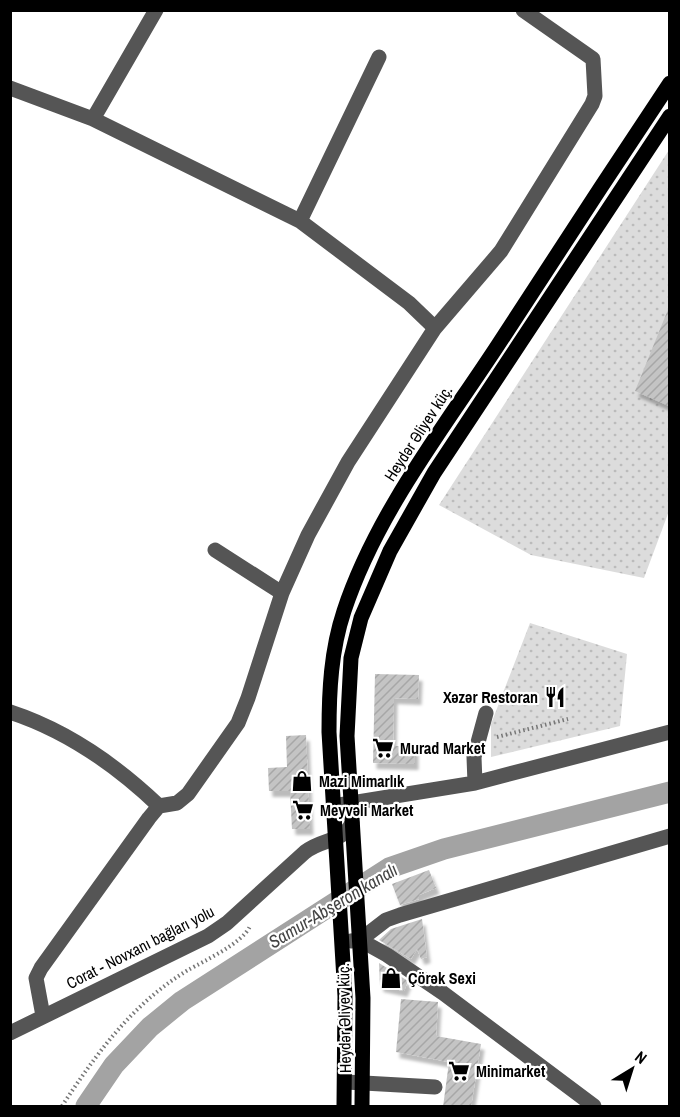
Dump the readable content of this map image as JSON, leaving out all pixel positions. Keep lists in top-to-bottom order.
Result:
{
  "streets": {
    "main road": ["Heydər Əliyev küç."],
    "street": ["Corat - Novxanı bağları yolu"]
  },
  "crossings": [
    ["Heydər Əliyev küç.", "Corat - Novxanı bağları yolu"]
  ],
  "water": ["Samur-Abşeron kanalı"],
  "places": {
    "restaurant": ["Xəzər Restoran"],
    "supermarket": ["Murad Market", "Meyvəli Market", "Minimarket"],
    "shop": ["Mazi Mimarlık", "Çörək Sexi"]
  },
  "north": "top right"
}
